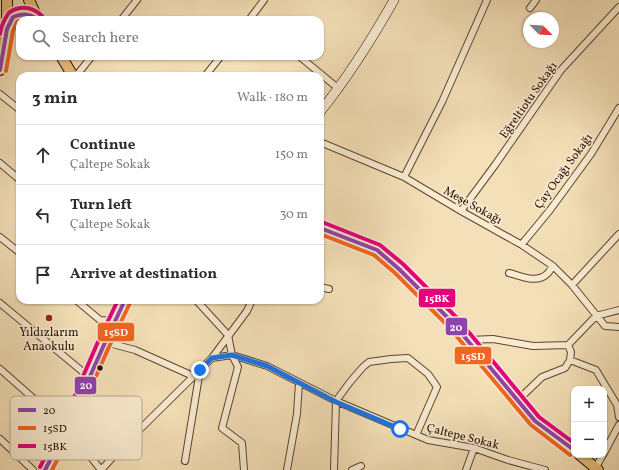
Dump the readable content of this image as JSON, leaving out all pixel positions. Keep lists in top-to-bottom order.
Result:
{
  "streets": {
    "street": [
      "Eğreltiotu Sokağı",
      "Çay Ocağı Sokağı",
      "Meşe Sokağı",
      "Çaltepe Sokak"
    ]
  },
  "crossings": [
    ["Eğreltiotu Sokağı", "Meşe Sokağı"],
    ["Çay Ocağı Sokağı", "Meşe Sokağı"]
  ],
  "places": ["Yıldızlarım Anaokulu"],
  "lines": ["transit line 15BK", "transit line 20", "transit line 15SD"],
  "legend": ["20", "15SD", "15BK"],
  "north": "bottom right",
  "page": {
    "search": "Search here",
    "heading": ["3 min", "Walk · 180 m"],
    "list": [
      ["Continue", "Çaltepe Sokak", "150 m"],
      ["Turn left", "Çaltepe Sokak", "30 m"],
      "Arrive at destination"
    ],
    "map_buttons": ["+", "−"]
  }
}
